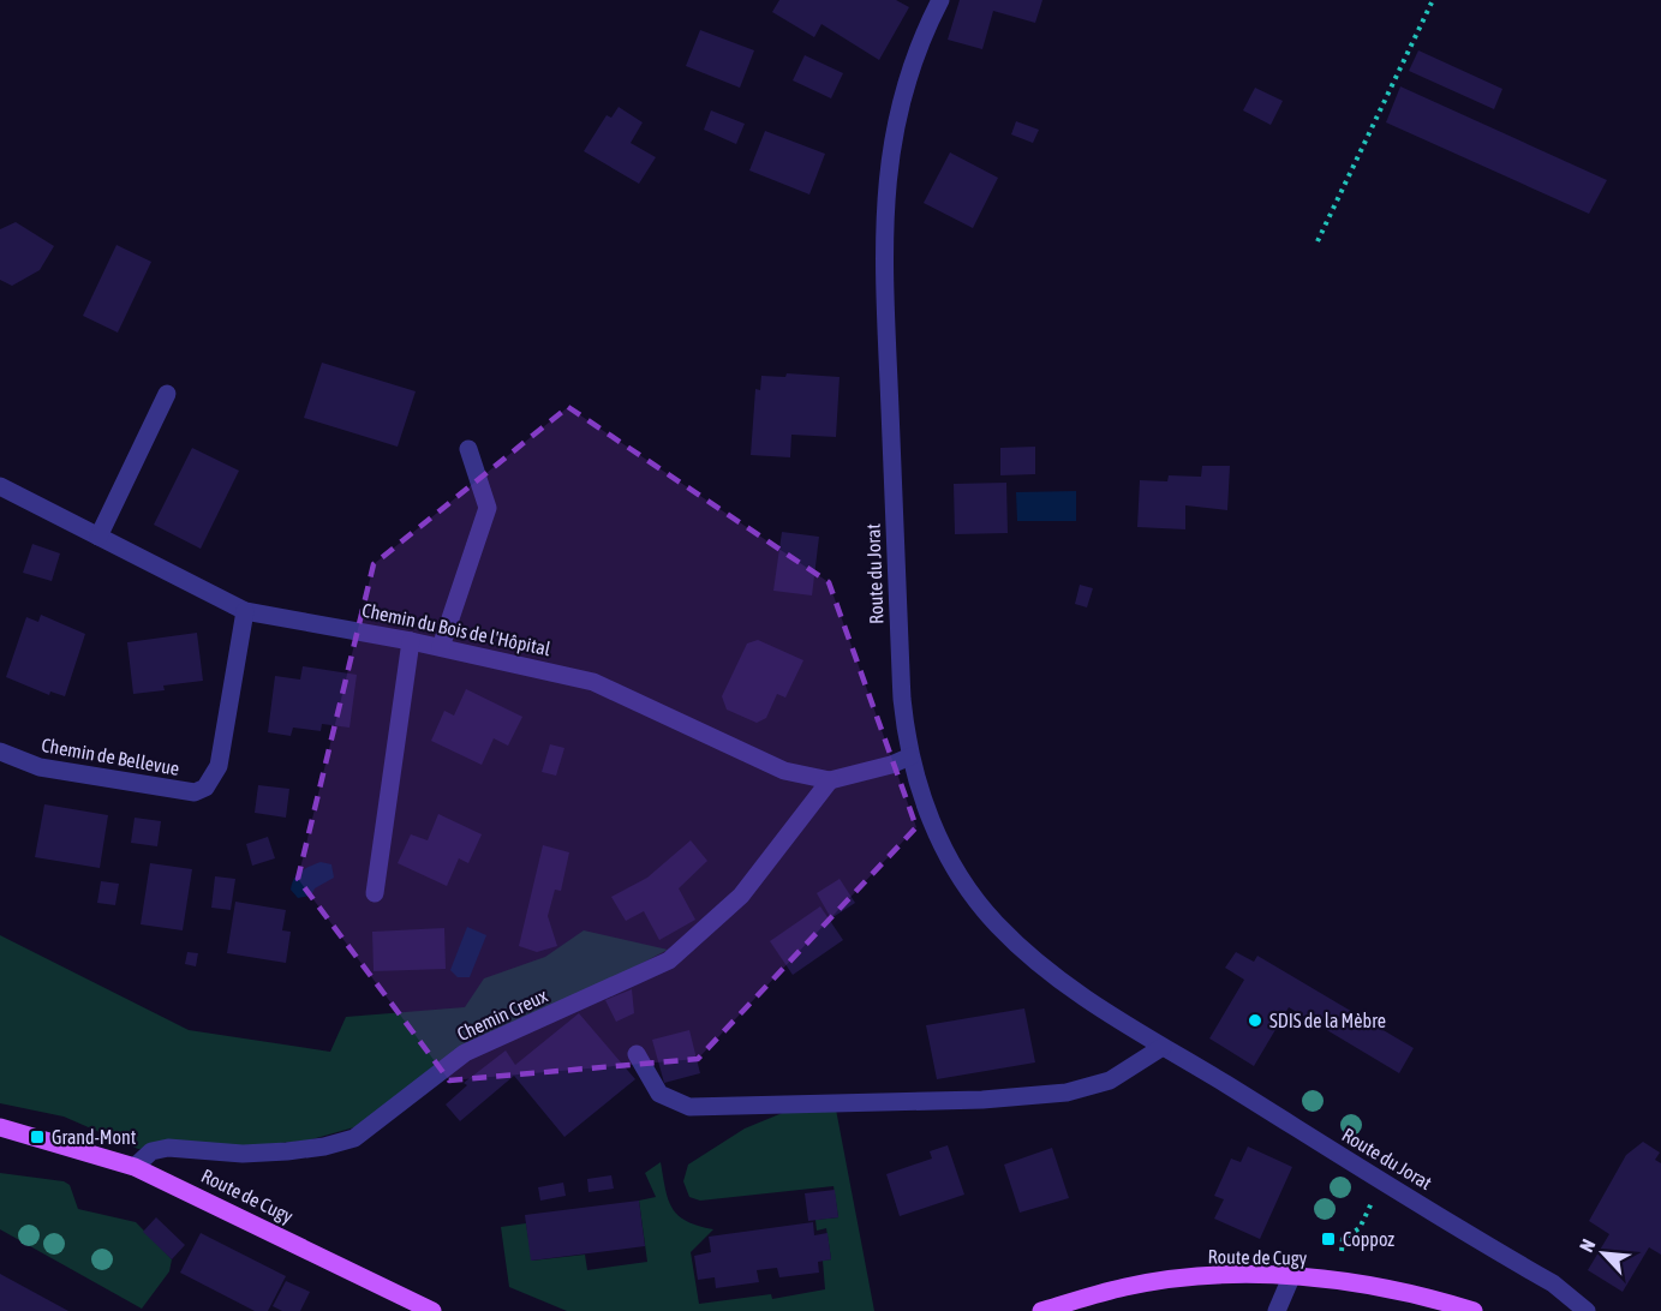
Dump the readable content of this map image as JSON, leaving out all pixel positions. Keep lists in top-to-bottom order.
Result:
{
  "streets": {
    "main road": ["Route de Cugy"],
    "street": [
      "Route du Jorat",
      "Chemin du Bois de l'Hôpital",
      "Chemin de Bellevue",
      "Chemin Creux"
    ]
  },
  "crossings": [
    ["Route du Jorat", "Chemin du Bois de l'Hôpital"],
    ["Chemin du Bois de l'Hôpital", "Chemin de Bellevue"],
    ["Chemin du Bois de l'Hôpital", "Chemin Creux"],
    ["Chemin Creux", "Route de Cugy"]
  ],
  "places": {
    "other": ["SDIS de la Mèbre"],
    "transit": ["Grand-Mont", "Coppoz"]
  },
  "north": "top left"
}
